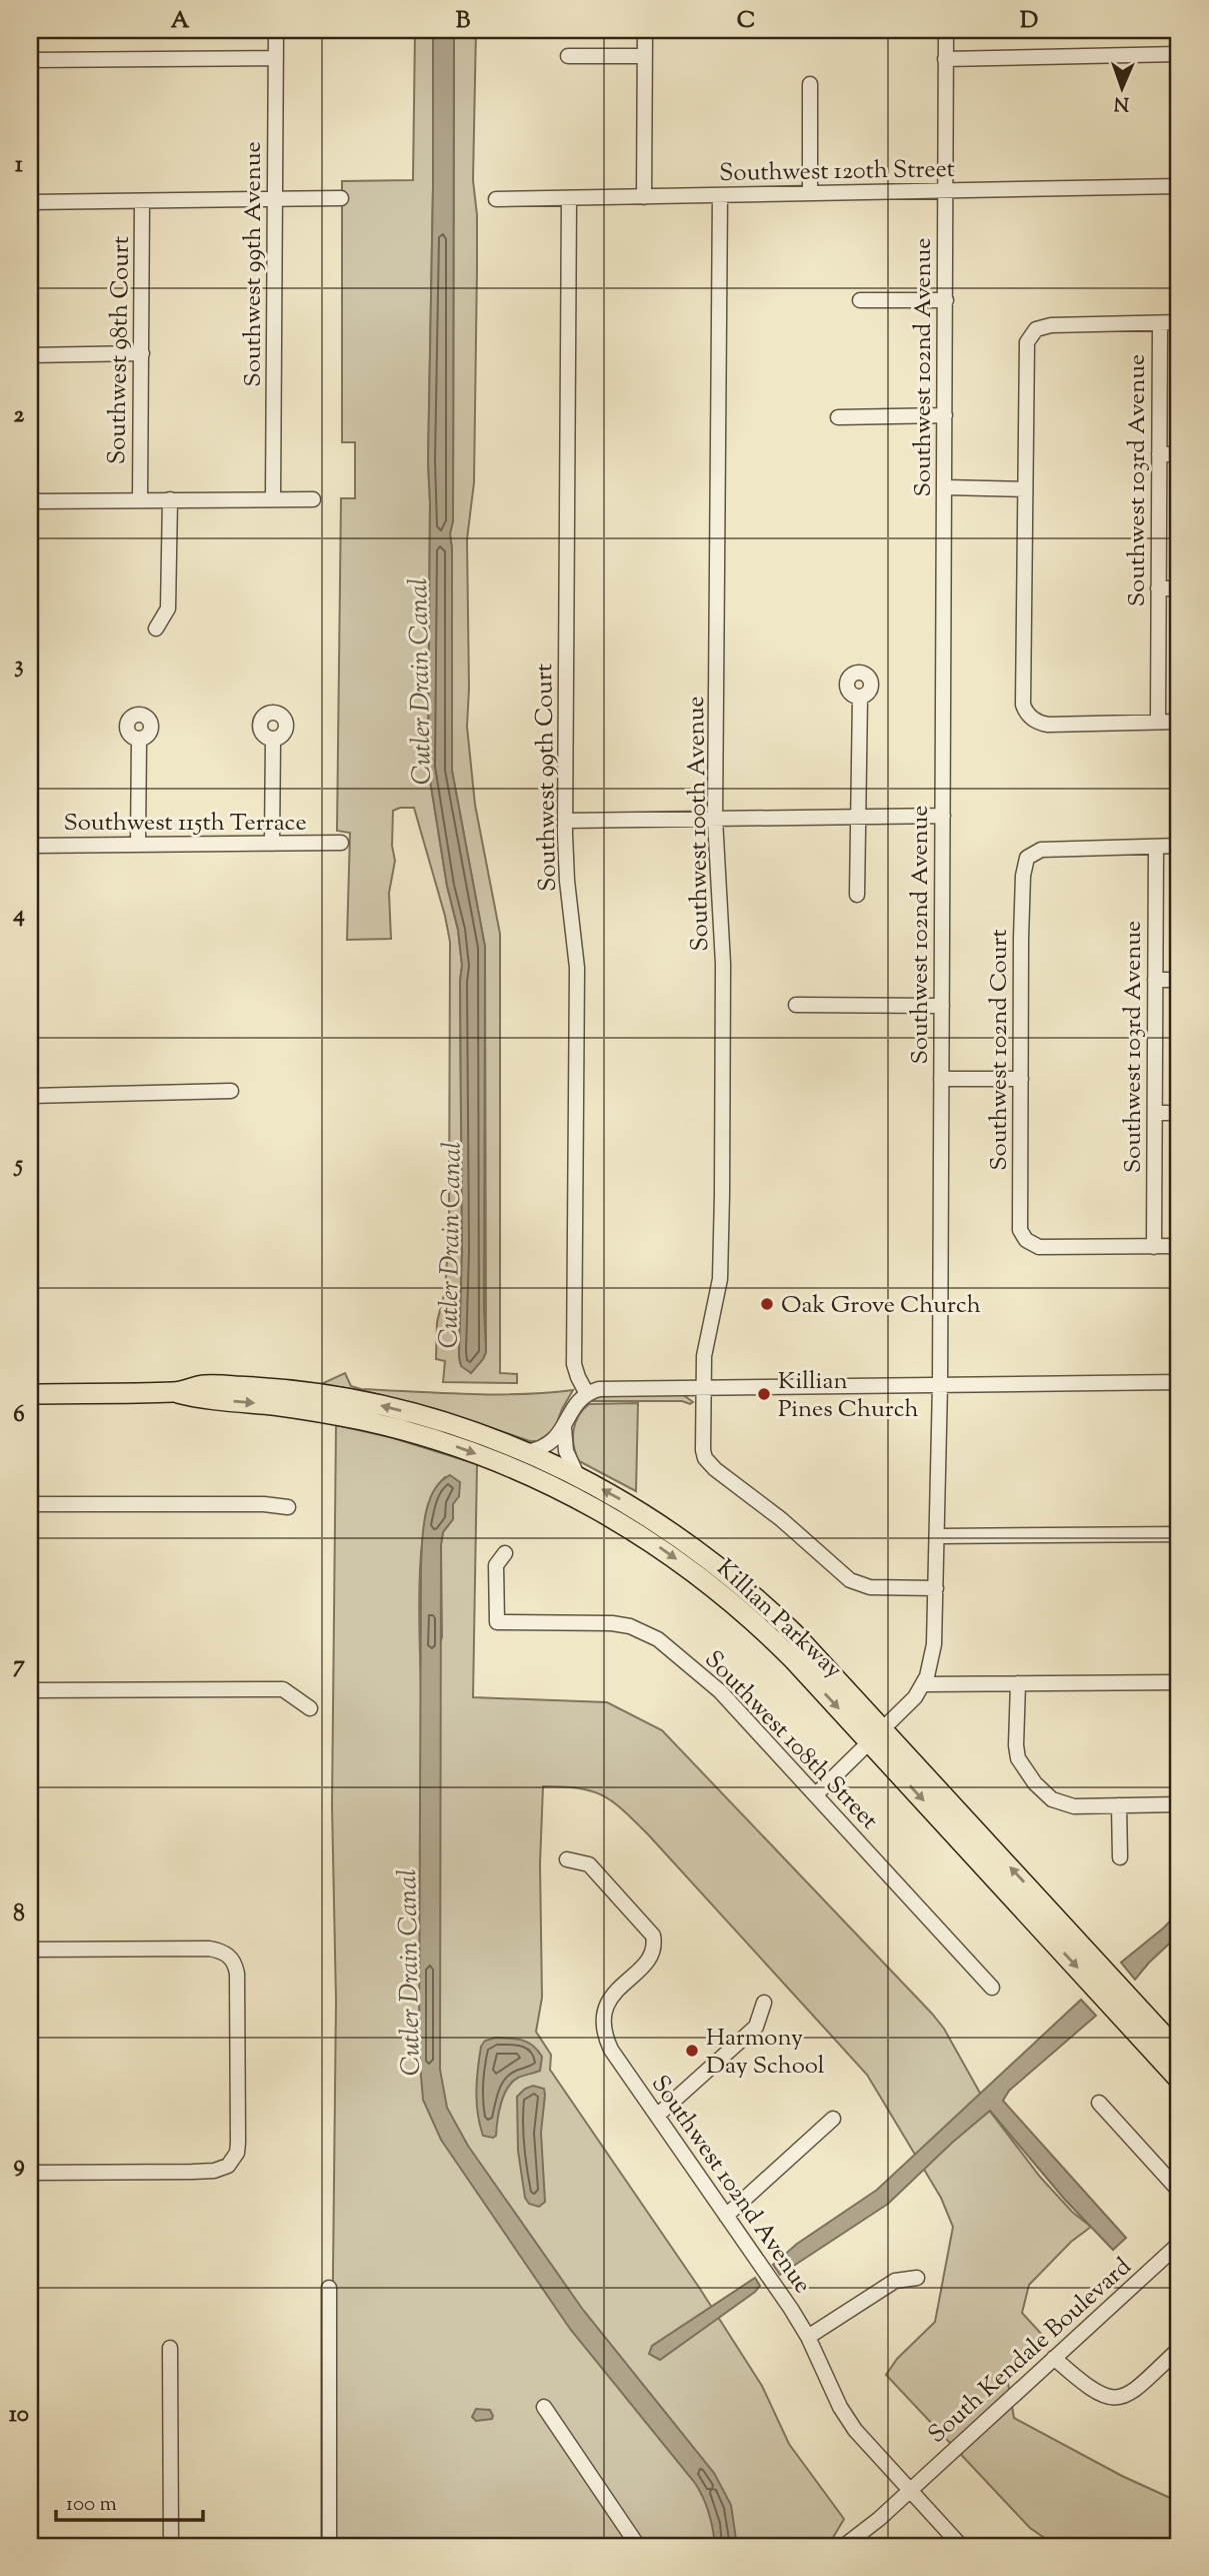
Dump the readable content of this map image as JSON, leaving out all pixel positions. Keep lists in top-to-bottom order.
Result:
{
  "streets": {
    "main road": ["Killian Parkway"],
    "street": [
      "Southwest 120th Street",
      "Southwest 99th Avenue",
      "Southwest 98th Court",
      "Southwest 102nd Avenue",
      "Southwest 103rd Avenue",
      "Southwest 99th Court",
      "Southwest 115th Terrace",
      "Southwest 100th Avenue",
      "Southwest 102nd Court",
      "Southwest 108th Street",
      "South Kendale Boulevard"
    ]
  },
  "crossings": [
    ["Southwest 120th Street", "Southwest 102nd Avenue"],
    ["Southwest 120th Street", "Southwest 99th Court"],
    ["Southwest 120th Street", "Southwest 100th Avenue"],
    ["Southwest 102nd Avenue", "Southwest 100th Avenue"],
    ["Southwest 102nd Avenue", "Killian Parkway"],
    ["Southwest 102nd Avenue", "Southwest 108th Street"],
    ["Southwest 102nd Avenue", "South Kendale Boulevard"],
    ["Southwest 103rd Avenue", "Southwest 102nd Court"]
  ],
  "water": ["Cutler Drain Canal"],
  "places": ["Oak Grove Church", "Killian Pines Church", "Harmony Day School"],
  "scale_bar": "100 m",
  "north": "bottom",
  "grid": {
    "columns": [
      "A",
      "B",
      "C",
      "D"
    ],
    "rows": [
      "1",
      "2",
      "3",
      "4",
      "5",
      "6",
      "7",
      "8",
      "9",
      "10"
    ]
  }
}
